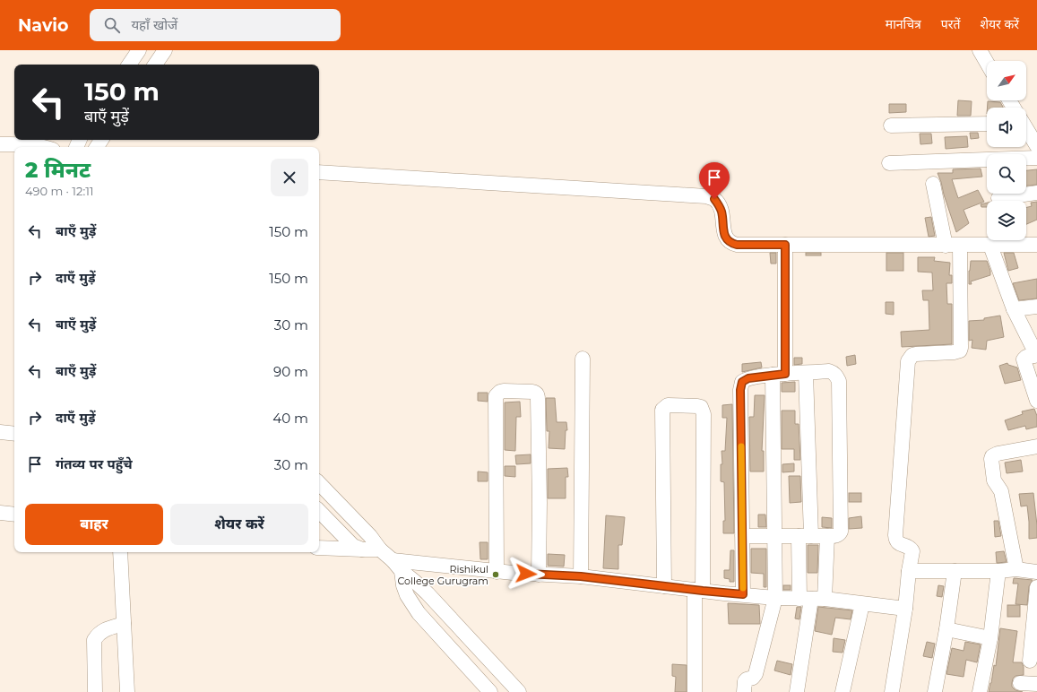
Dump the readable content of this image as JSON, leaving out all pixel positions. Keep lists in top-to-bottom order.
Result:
{
  "places": ["Rishikul College Gurugram"],
  "north": "top right",
  "page": {
    "header": "Navio",
    "search": "यहाँ खोजें",
    "nav": ["मानचित्र", "परतें", "शेयर करें"],
    "turn": ["150 m", "बाएँ मुड़ें"],
    "heading": ["2 मिनट", "490 m · 12:11"],
    "list": [
      {
        "name": "बाएँ मुड़ें",
        "value": "150 m"
      },
      {
        "name": "दाएँ मुड़ें",
        "value": "150 m"
      },
      {
        "name": "बाएँ मुड़ें",
        "value": "30 m"
      },
      {
        "name": "बाएँ मुड़ें",
        "value": "90 m"
      },
      {
        "name": "दाएँ मुड़ें",
        "value": "40 m"
      },
      {
        "name": "गंतव्य पर पहुँचे",
        "value": "30 m"
      }
    ],
    "buttons": ["बाहर", "शेयर करें"]
  }
}
